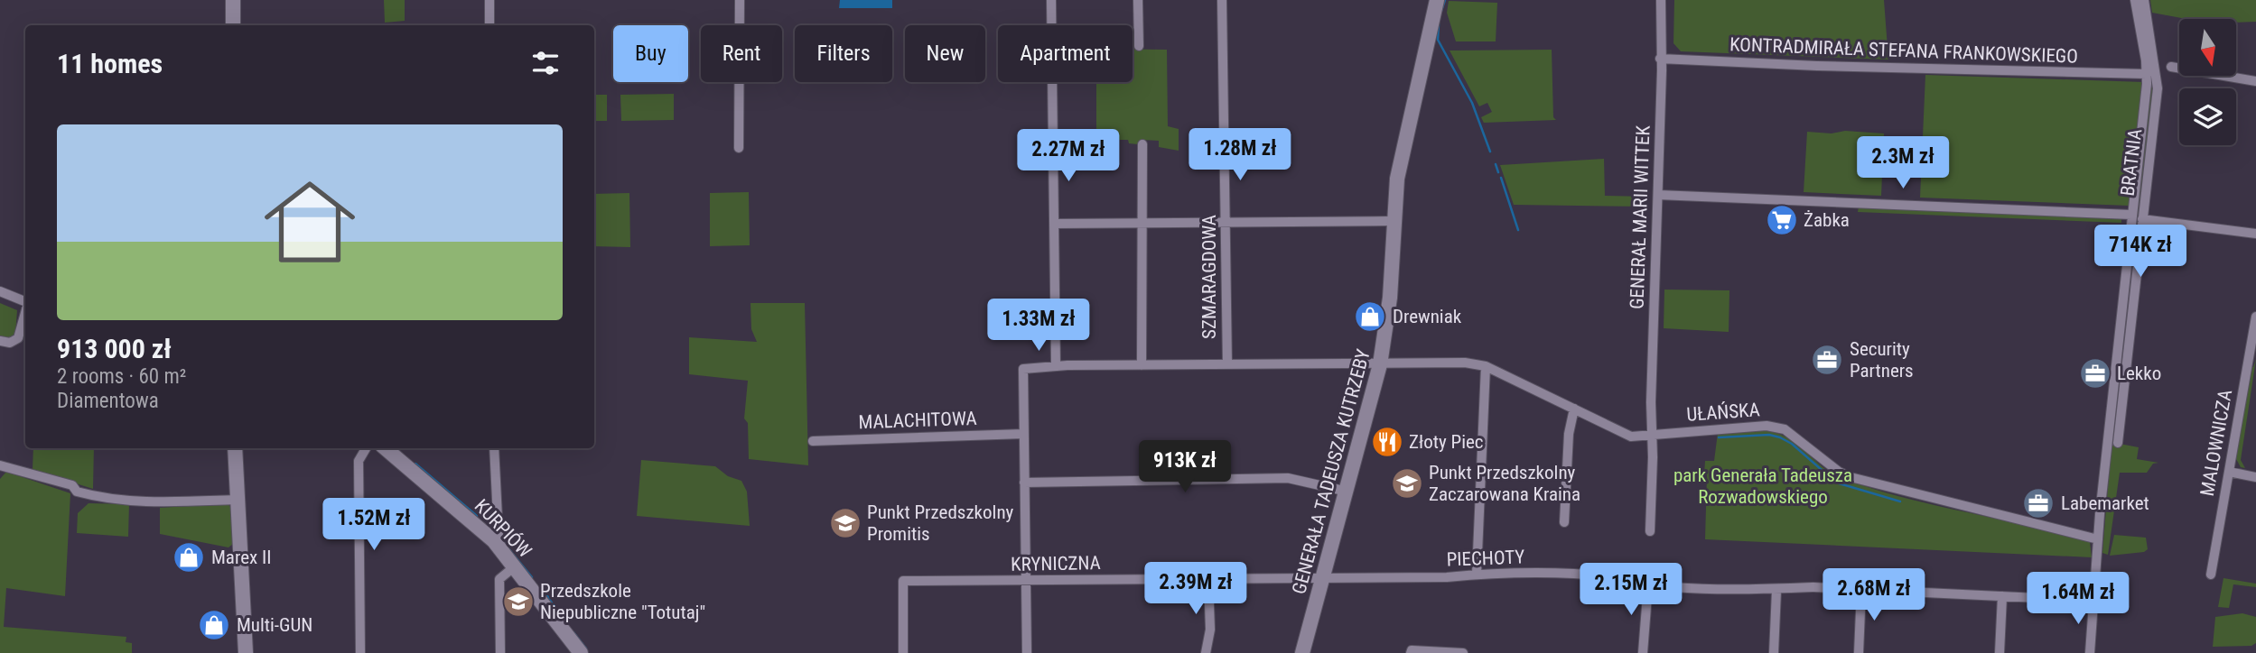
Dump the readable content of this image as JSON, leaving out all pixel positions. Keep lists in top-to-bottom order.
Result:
{
  "streets": {
    "street": [
      "KONTRADMIRAŁA STEFANA FRANKOWSKIEGO",
      "BRATNIA",
      "GENERAŁ MARII WITTEK",
      "SZMARAGDOWA",
      "UŁAŃSKA",
      "MALACHITOWA",
      "MALOWNICZA",
      "GENERAŁA TADEUSZA KUTRZEBY",
      "KURPIÓW",
      "PIECHOTY",
      "KRYNICZNA"
    ]
  },
  "crossings": [
    ["KONTRADMIRAŁA STEFANA FRANKOWSKIEGO", "GENERAŁ MARII WITTEK"],
    ["GENERAŁ MARII WITTEK", "UŁAŃSKA"],
    ["SZMARAGDOWA", "UŁAŃSKA"],
    ["UŁAŃSKA", "MALACHITOWA"],
    ["UŁAŃSKA", "GENERAŁA TADEUSZA KUTRZEBY"],
    ["GENERAŁA TADEUSZA KUTRZEBY", "PIECHOTY"],
    ["GENERAŁA TADEUSZA KUTRZEBY", "KRYNICZNA"],
    ["PIECHOTY", "KRYNICZNA"]
  ],
  "parks": ["park Generała Tadeusza Rozwadowskiego"],
  "places": {
    "supermarket": ["Żabka"],
    "shop": ["Drewniak", "Marex II", "Multi-GUN"],
    "office": ["Security Partners", "Lekko", "Labemarket"],
    "restaurant": ["Złoty Piec"],
    "school or university": ["Punkt Przedszkolny Zaczarowana Kraina", "Punkt Przedszkolny Promitis", "Przedszkole Niepubliczne \"Totutaj\""]
  },
  "north": "bottom",
  "page": {
    "chip": [
      "Buy",
      "Rent",
      "Filters",
      "New",
      "Apartment"
    ],
    "heading": "11 homes",
    "list": [
      {
        "name": "913 000 zł",
        "note": "2 rooms · 60 m² · Diamentowa"
      }
    ],
    "price": [
      "1.28M zł",
      "2.27M zł",
      "2.3M zł",
      "714K zł",
      "1.33M zł",
      "913K zł",
      "1.52M zł",
      "2.39M zł",
      "2.15M zł",
      "2.68M zł",
      "1.64M zł"
    ]
  }
}
